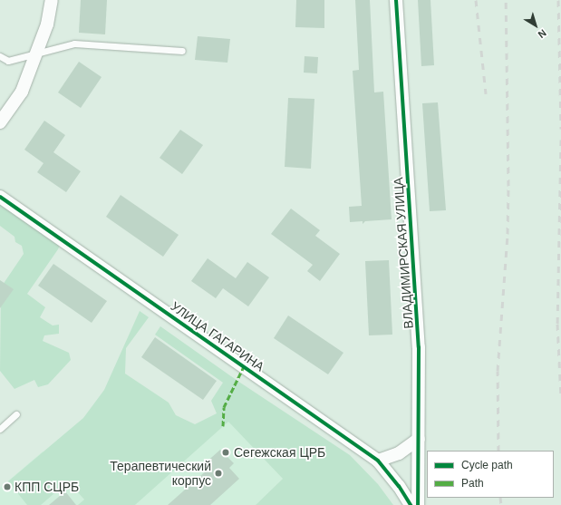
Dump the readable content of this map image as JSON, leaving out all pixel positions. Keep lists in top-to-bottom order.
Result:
{
  "streets": {
    "street": ["ВЛАДИМИРСКАЯ УЛИЦА", "УЛИЦА ГАГАРИНА"]
  },
  "places": ["Сегежская ЦРБ", "Терапевтический корпус", "КПП СЦРБ"],
  "legend": ["Cycle path", "Path"],
  "north": "bottom right"
}
